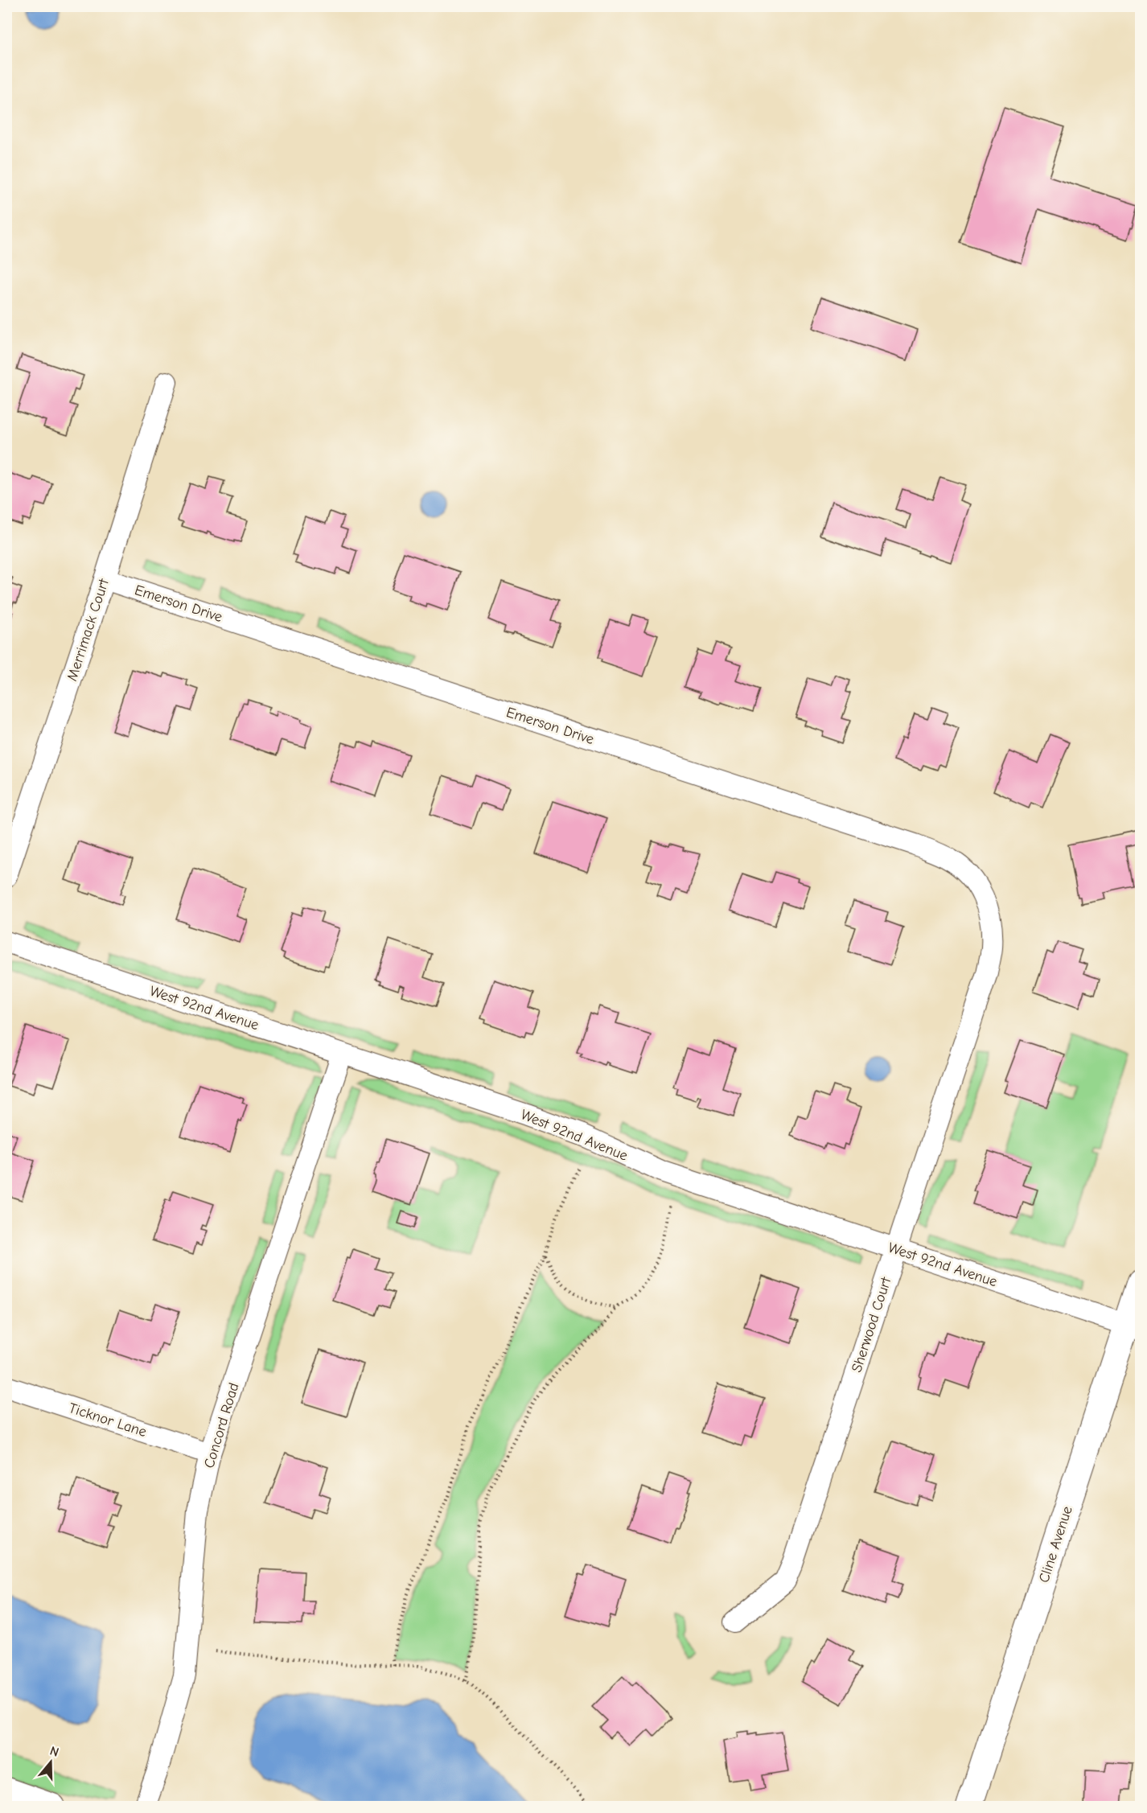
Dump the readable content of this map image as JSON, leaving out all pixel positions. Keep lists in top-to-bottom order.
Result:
{
  "streets": {
    "street": [
      "Emerson Drive",
      "Merrimack Court",
      "West 92nd Avenue",
      "Sherwood Court",
      "Ticknor Lane",
      "Concord Road",
      "Cline Avenue"
    ]
  },
  "crossings": [
    ["Emerson Drive", "Merrimack Court"],
    ["Emerson Drive", "Sherwood Court"],
    ["West 92nd Avenue", "Sherwood Court"],
    ["West 92nd Avenue", "Concord Road"],
    ["West 92nd Avenue", "Cline Avenue"],
    ["Ticknor Lane", "Concord Road"]
  ],
  "north": "top"
}
